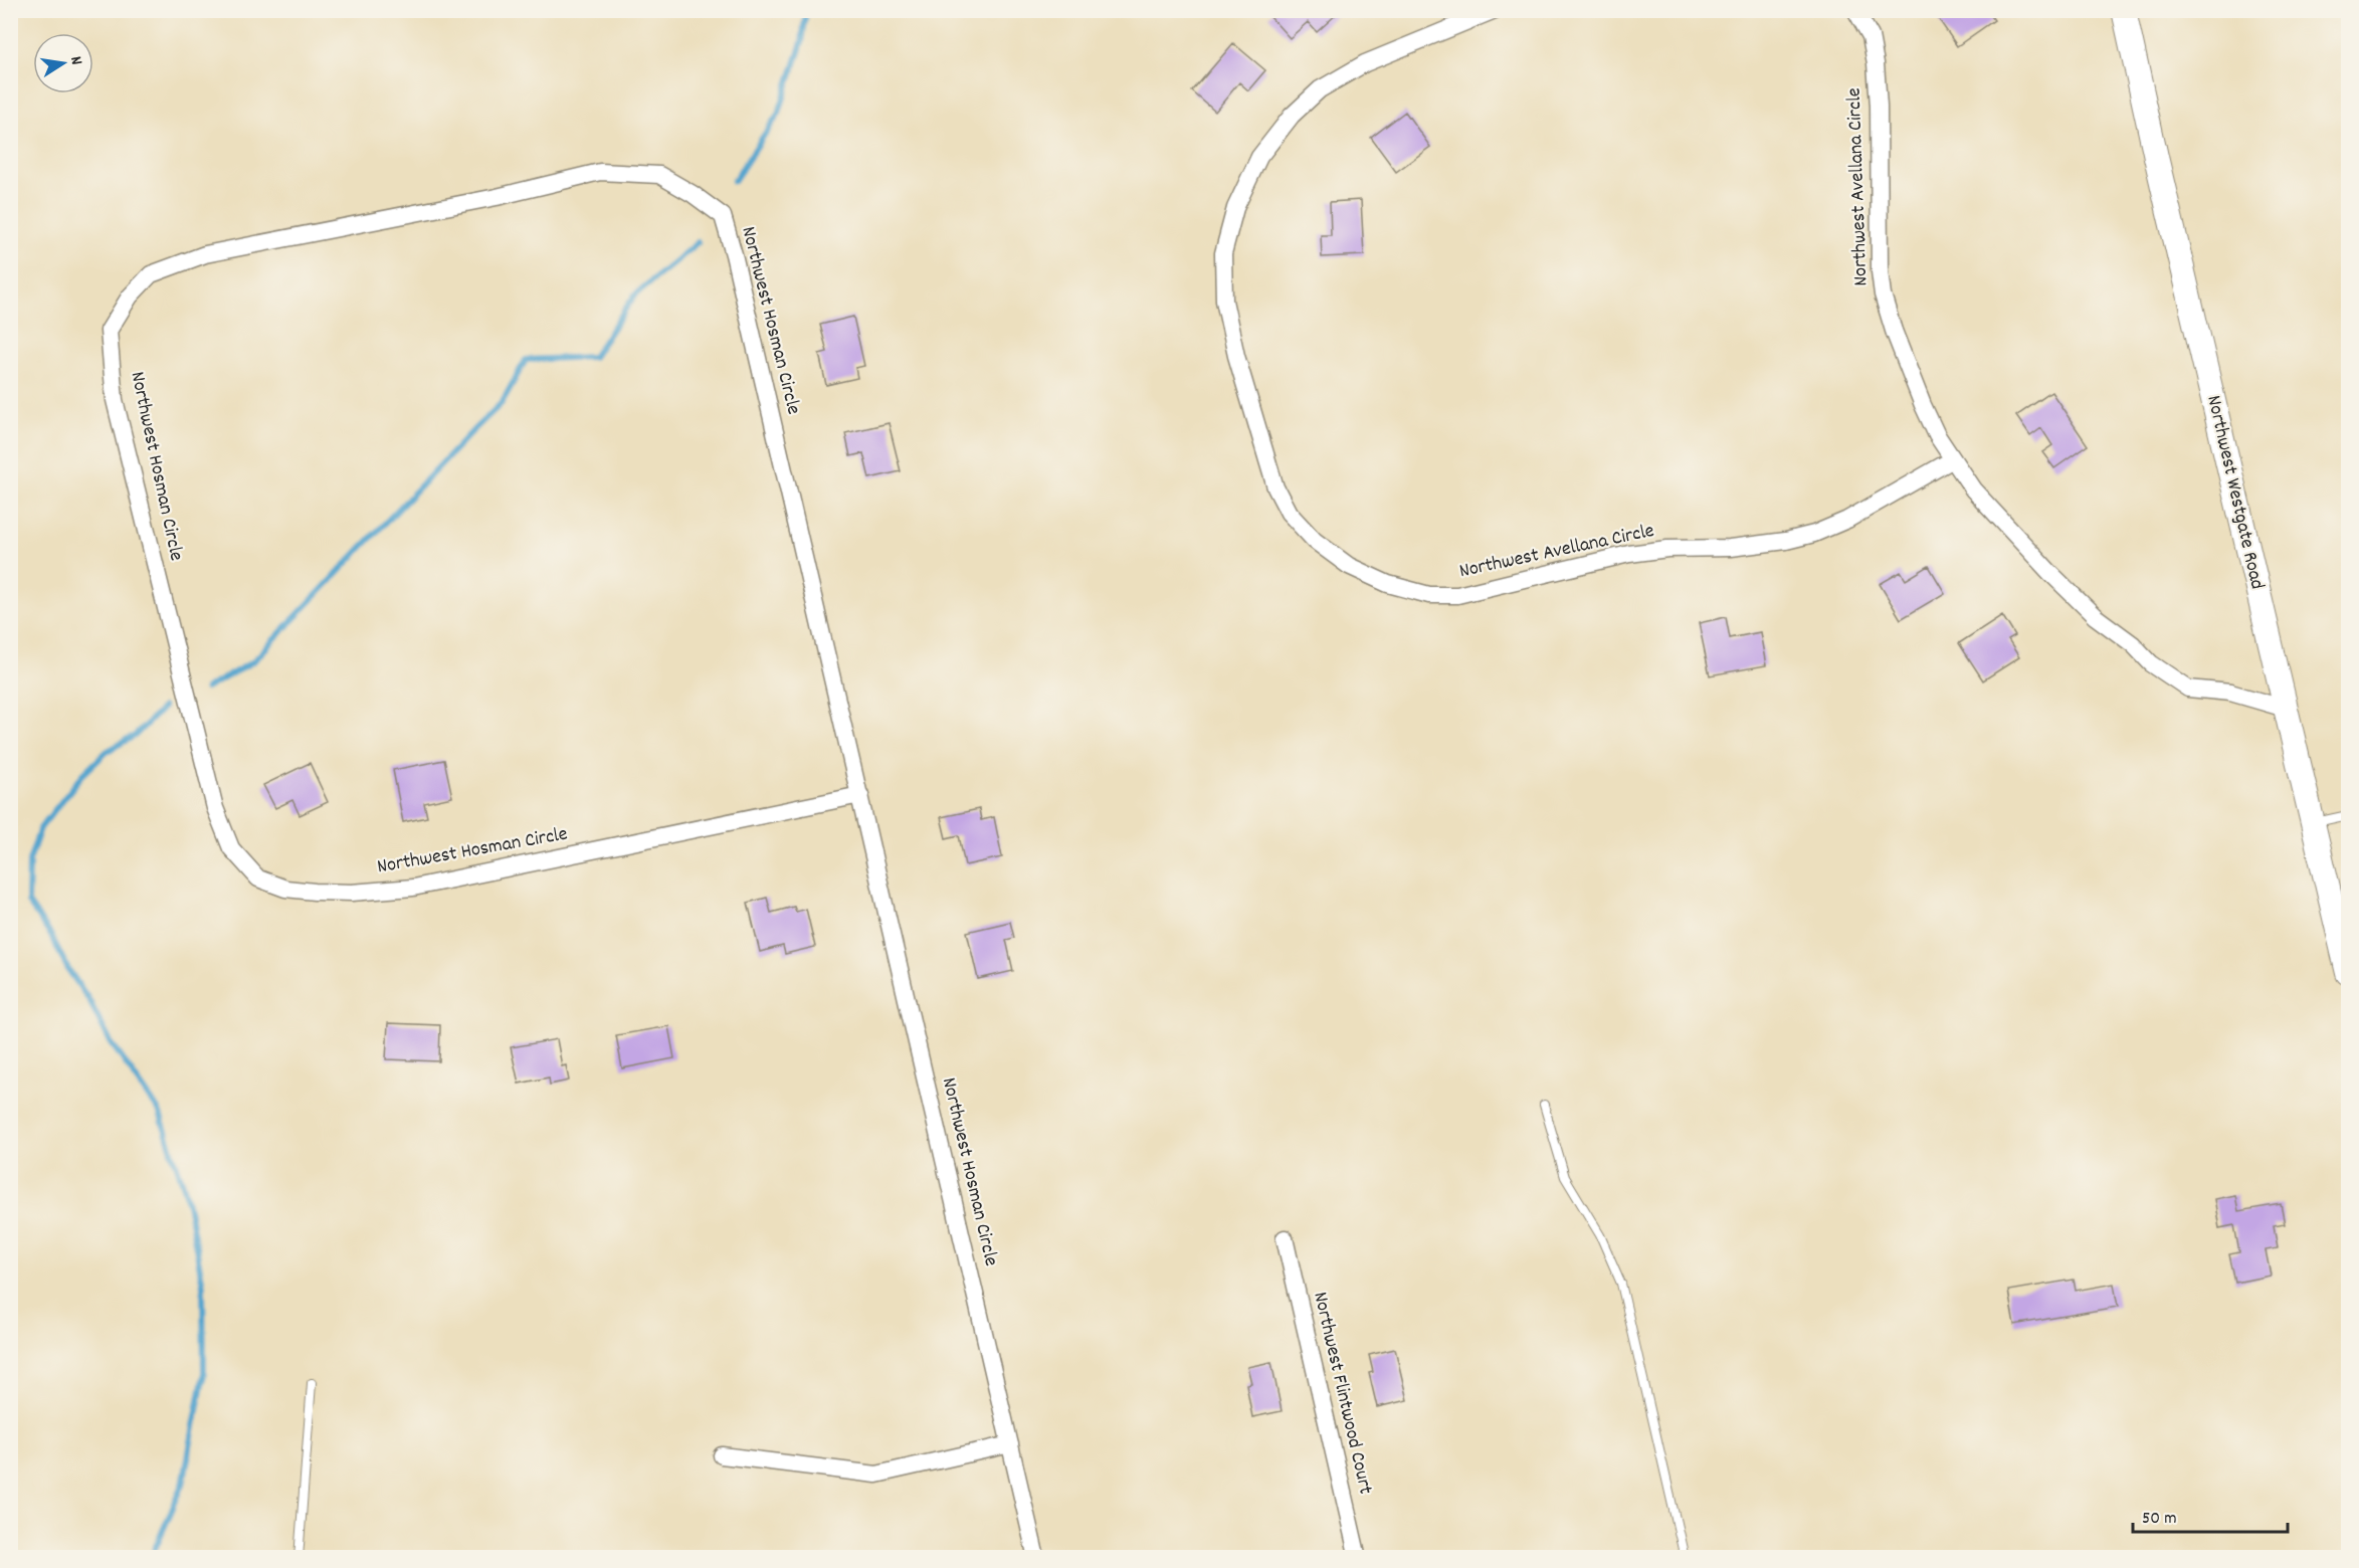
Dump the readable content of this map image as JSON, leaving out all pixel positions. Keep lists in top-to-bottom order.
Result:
{
  "streets": {
    "street": [
      "Northwest Avellana Circle",
      "Northwest Hosman Circle",
      "Northwest Westgate Road",
      "Northwest Flintwood Court"
    ]
  },
  "crossings": [
    ["Northwest Avellana Circle", "Northwest Westgate Road"]
  ],
  "scale_bar": "50 m",
  "north": "right"
}
